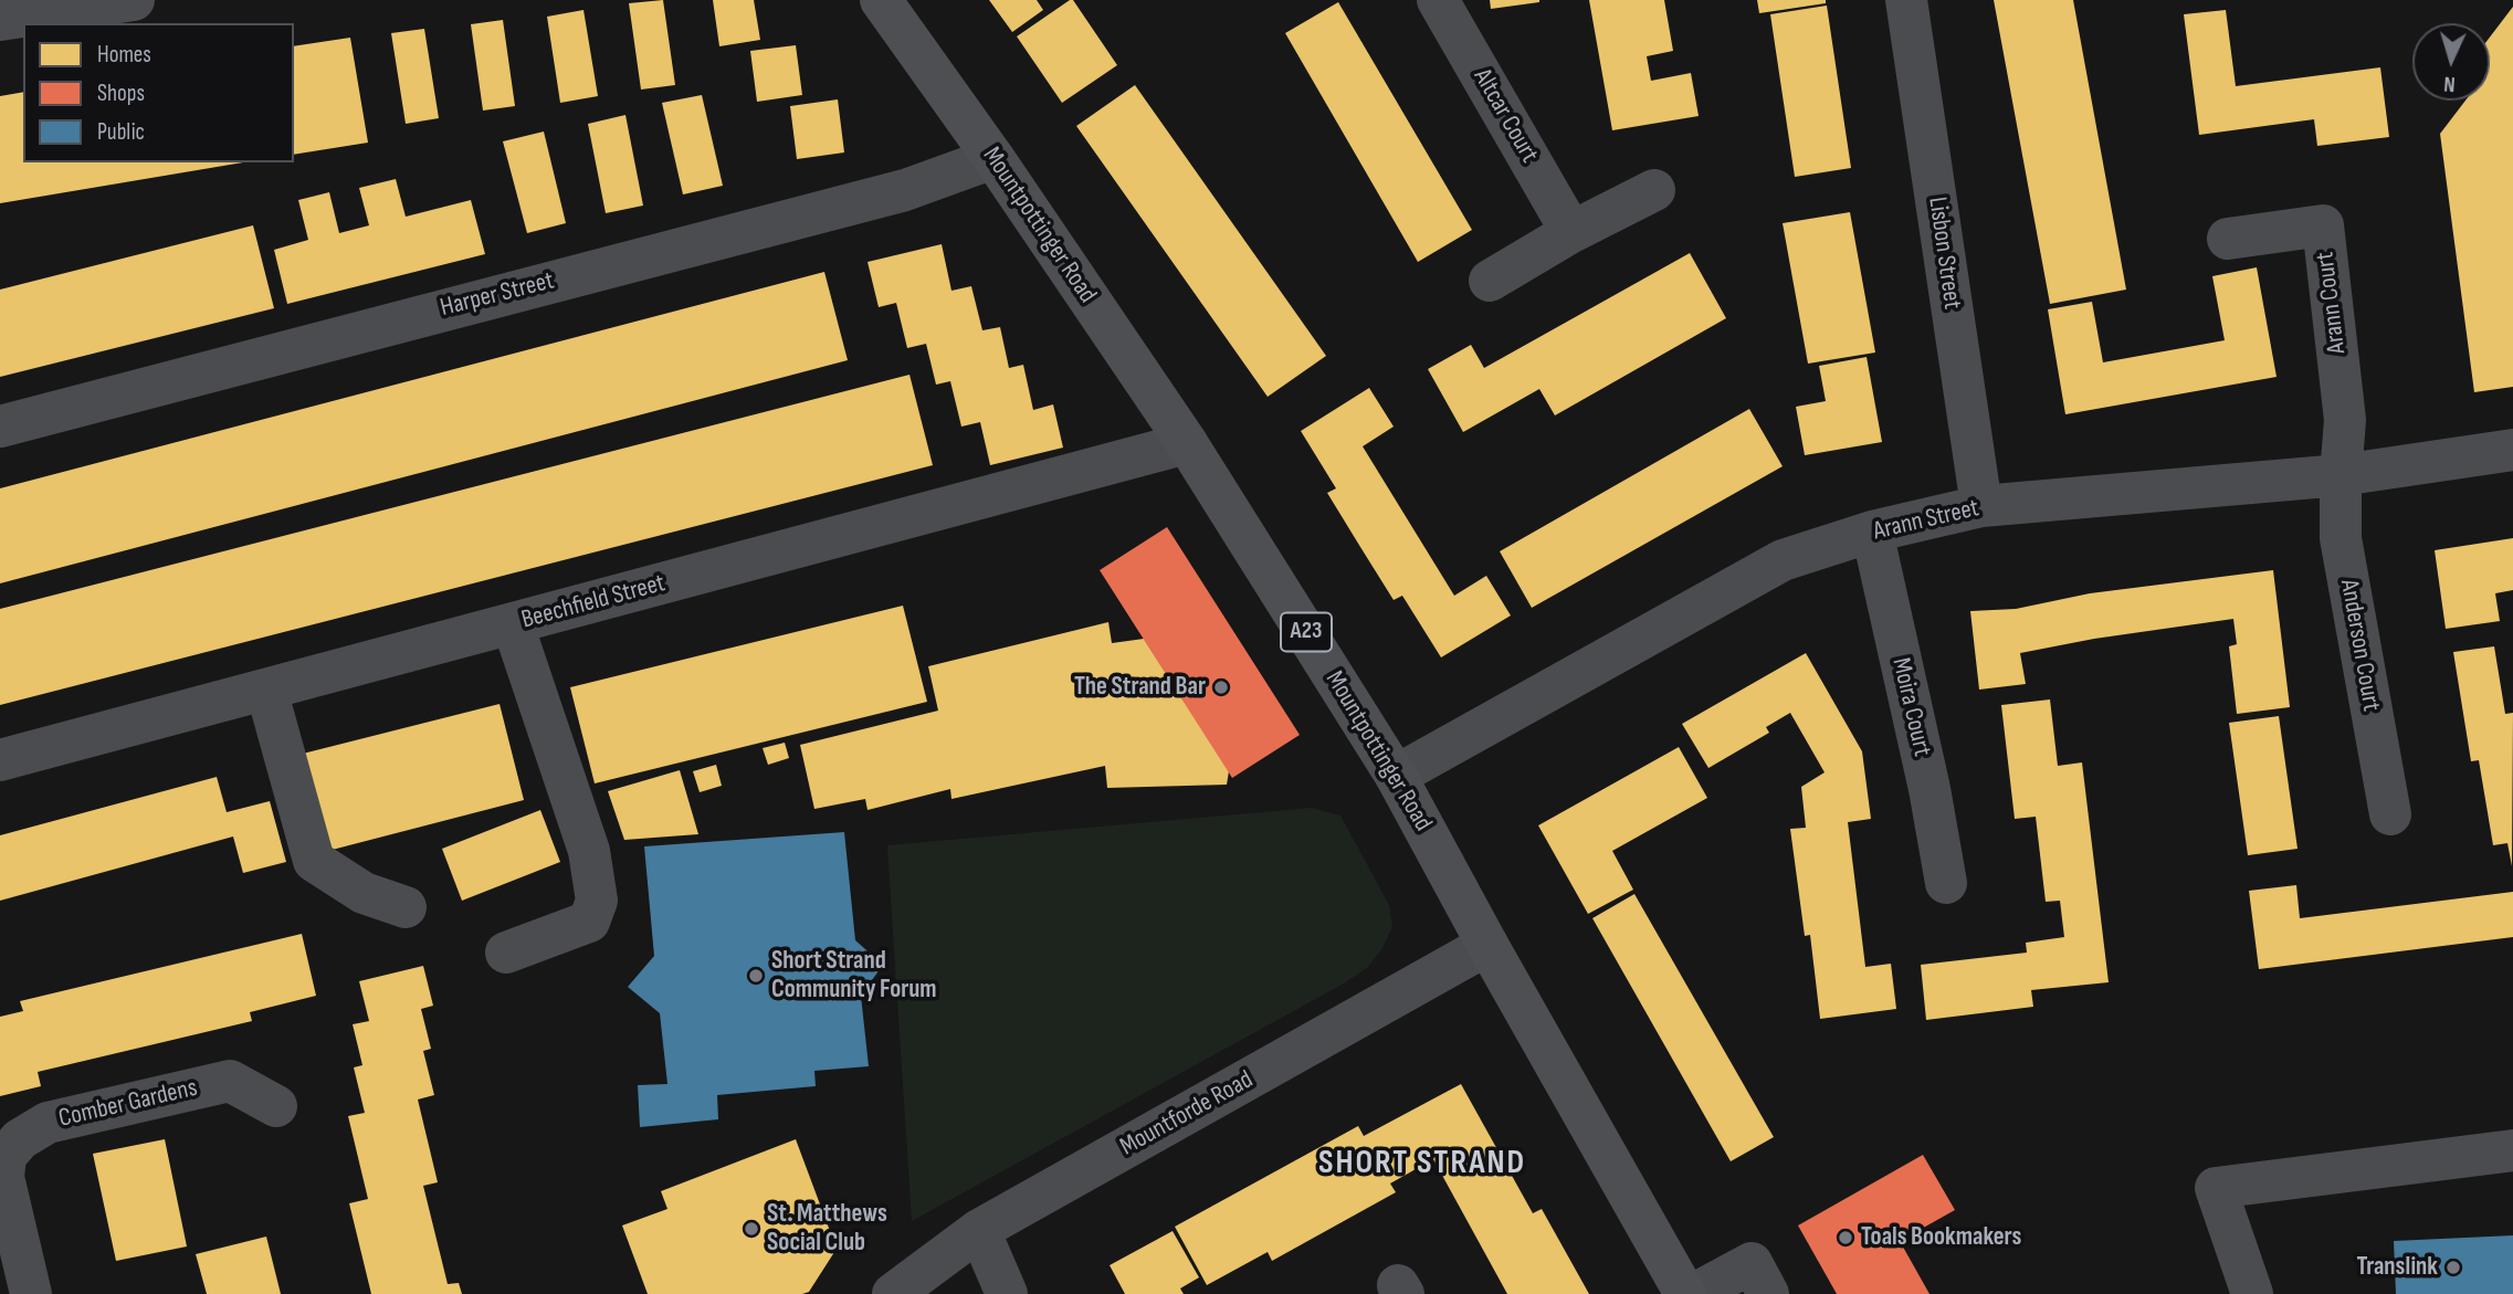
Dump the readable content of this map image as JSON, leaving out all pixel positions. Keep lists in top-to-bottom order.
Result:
{
  "streets": {
    "main road": ["Mountpottinger Road", "A23"],
    "street": [
      "Altcar Court",
      "Lisbon Street",
      "Harper Street",
      "Arann Court",
      "Arann Street",
      "Beechfield Street",
      "Anderson Court",
      "Moira Court",
      "Comber Gardens",
      "Mountforde Road"
    ]
  },
  "crossings": [
    ["Mountpottinger Road", "Harper Street"],
    ["Mountpottinger Road", "Arann Street"],
    ["Mountpottinger Road", "Beechfield Street"],
    ["Mountpottinger Road", "Mountforde Road"],
    ["Lisbon Street", "Arann Street"],
    ["Arann Court", "Arann Street"],
    ["Arann Court", "Anderson Court"],
    ["Arann Street", "Anderson Court"],
    ["Arann Street", "Moira Court"]
  ],
  "districts": ["SHORT STRAND"],
  "places": [
    "The Strand Bar",
    "Short Strand Community Forum",
    "St. Matthews Social Club",
    "Toals Bookmakers",
    "Translink"
  ],
  "legend": ["Homes", "Shops", "Public"],
  "north": "bottom"
}
